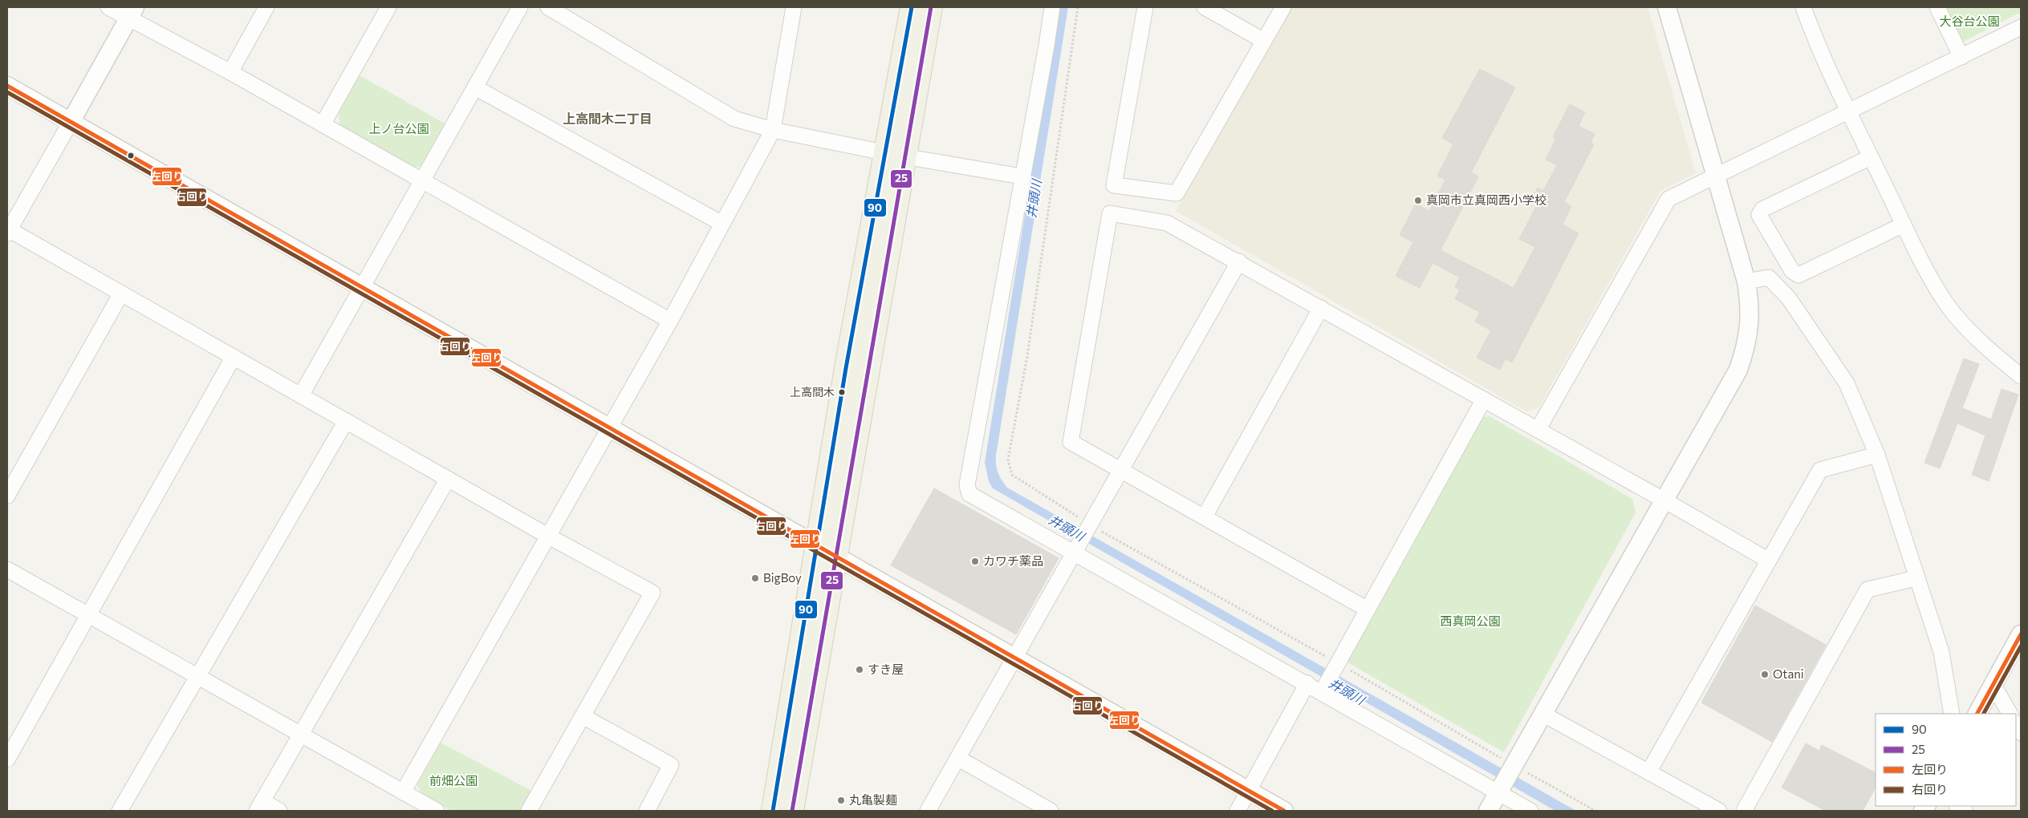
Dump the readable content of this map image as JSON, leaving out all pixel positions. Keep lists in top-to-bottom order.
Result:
{
  "districts": ["上高間木二丁目"],
  "water": ["井頭川"],
  "parks": [
    "大谷台公園",
    "上ノ台公園",
    "西真岡公園",
    "前畑公園"
  ],
  "places": [
    "真岡市立真岡西小学校",
    "上高間木",
    "カワチ薬品",
    "BigBoy",
    "すき屋",
    "Otani",
    "丸亀製麺"
  ],
  "lines": [
    "transit line 90",
    "transit line 25",
    "transit line 左回り",
    "transit line 右回り"
  ],
  "legend": [
    "90",
    "25",
    "左回り",
    "右回り"
  ]
}
